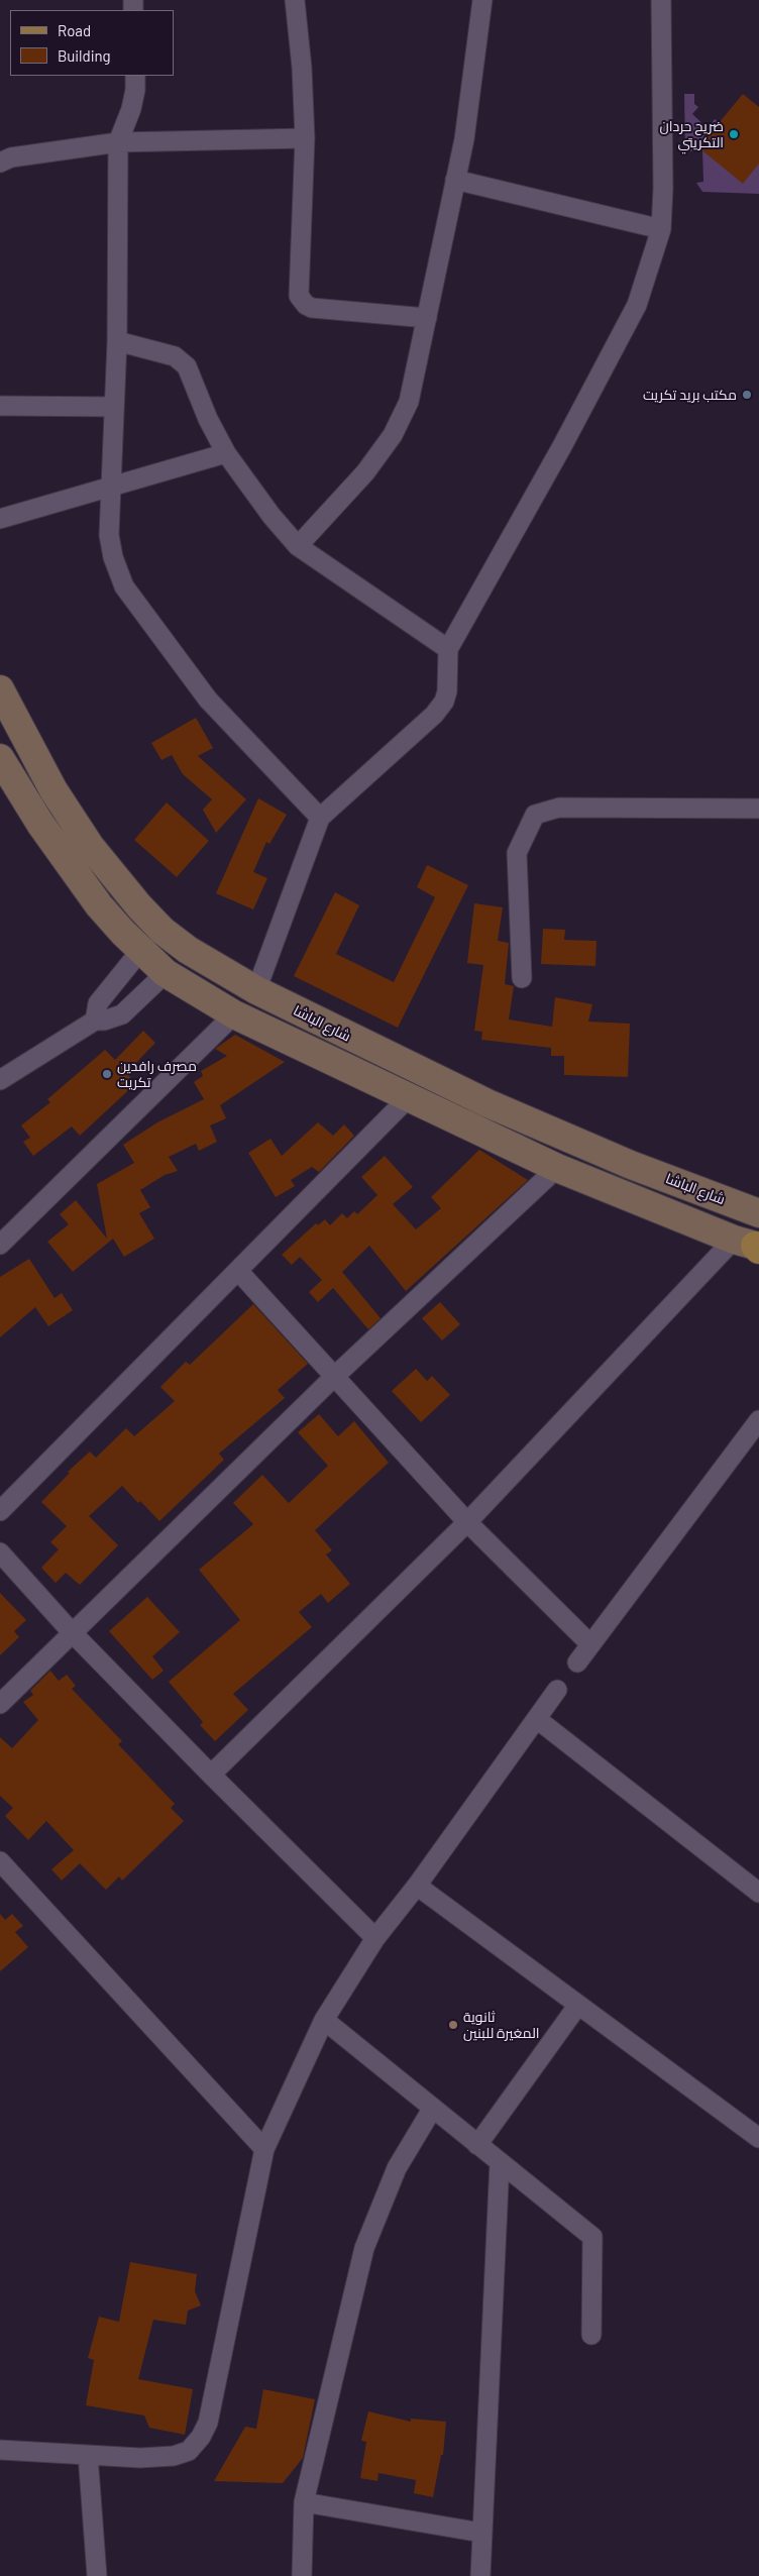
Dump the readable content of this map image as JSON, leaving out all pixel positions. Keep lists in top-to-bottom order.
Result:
{
  "streets": {
    "main road": ["شارع الباشا"]
  },
  "places": [
    "ضريح حردان التكريتي",
    "مكتب بريد تكريت",
    "مصرف رافدين تكريت",
    "ثانوية المغيرة للبنين"
  ],
  "legend": ["Road", "Building"]
}
